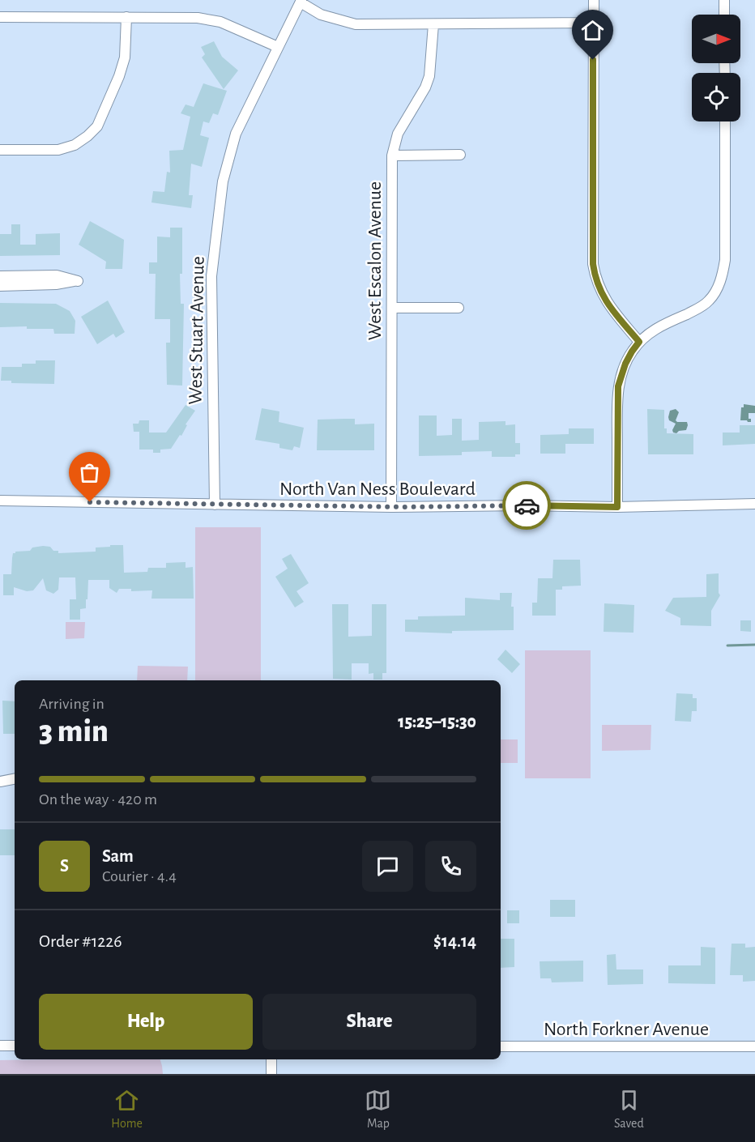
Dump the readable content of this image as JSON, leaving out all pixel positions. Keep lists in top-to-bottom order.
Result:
{
  "streets": {
    "street": [
      "West Escalon Avenue",
      "West Stuart Avenue",
      "North Van Ness Boulevard",
      "North Forkner Avenue"
    ]
  },
  "crossings": [
    ["West Escalon Avenue", "North Van Ness Boulevard"],
    ["West Stuart Avenue", "North Van Ness Boulevard"]
  ],
  "north": "right",
  "page": {
    "heading": ["3 min", "Arriving in", "15:25–15:30"],
    "panel": [
      "Sam",
      "Courier · 4.4",
      "Order #1226",
      "$14.14"
    ],
    "bar": "On the way · 420 m",
    "round": "S",
    "buttons": ["Help", "Share"],
    "tabs": ["Home", "Map", "Saved"]
  }
}
